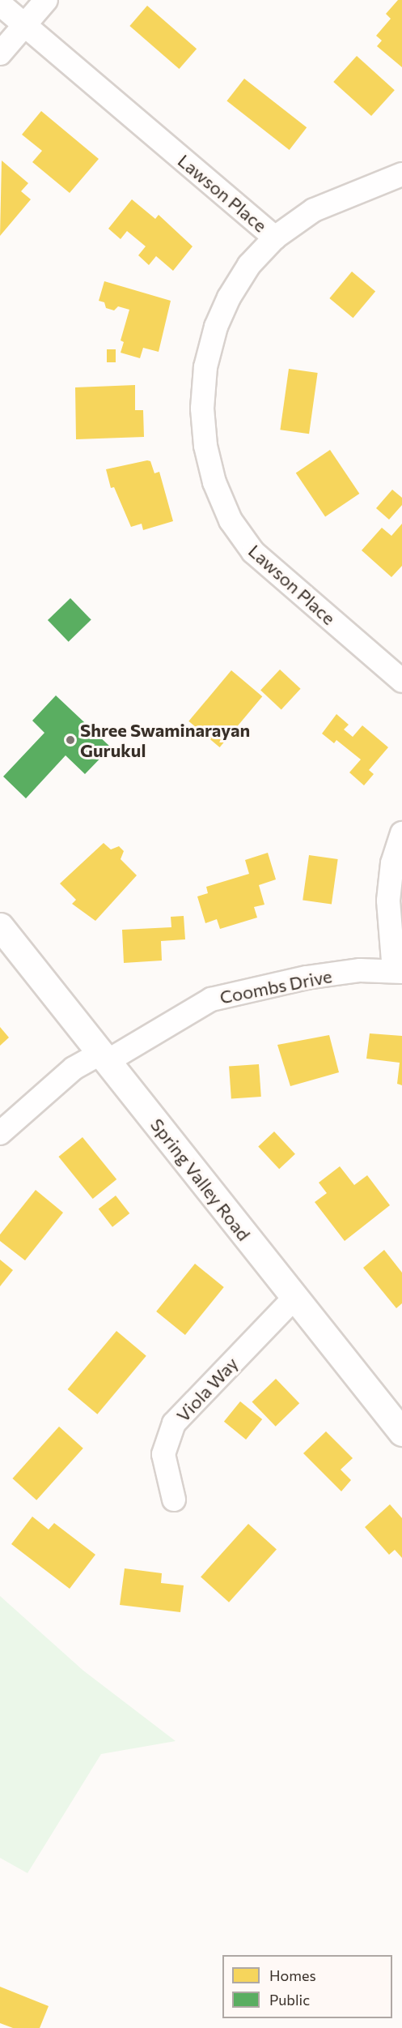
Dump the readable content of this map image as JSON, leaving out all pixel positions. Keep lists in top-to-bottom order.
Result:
{
  "streets": {
    "street": [
      "Lawson Place",
      "Coombs Drive",
      "Spring Valley Road",
      "Viola Way"
    ]
  },
  "crossings": [
    ["Coombs Drive", "Spring Valley Road"],
    ["Spring Valley Road", "Viola Way"]
  ],
  "places": ["Shree Swaminarayan Gurukul"],
  "legend": ["Homes", "Public"]
}
